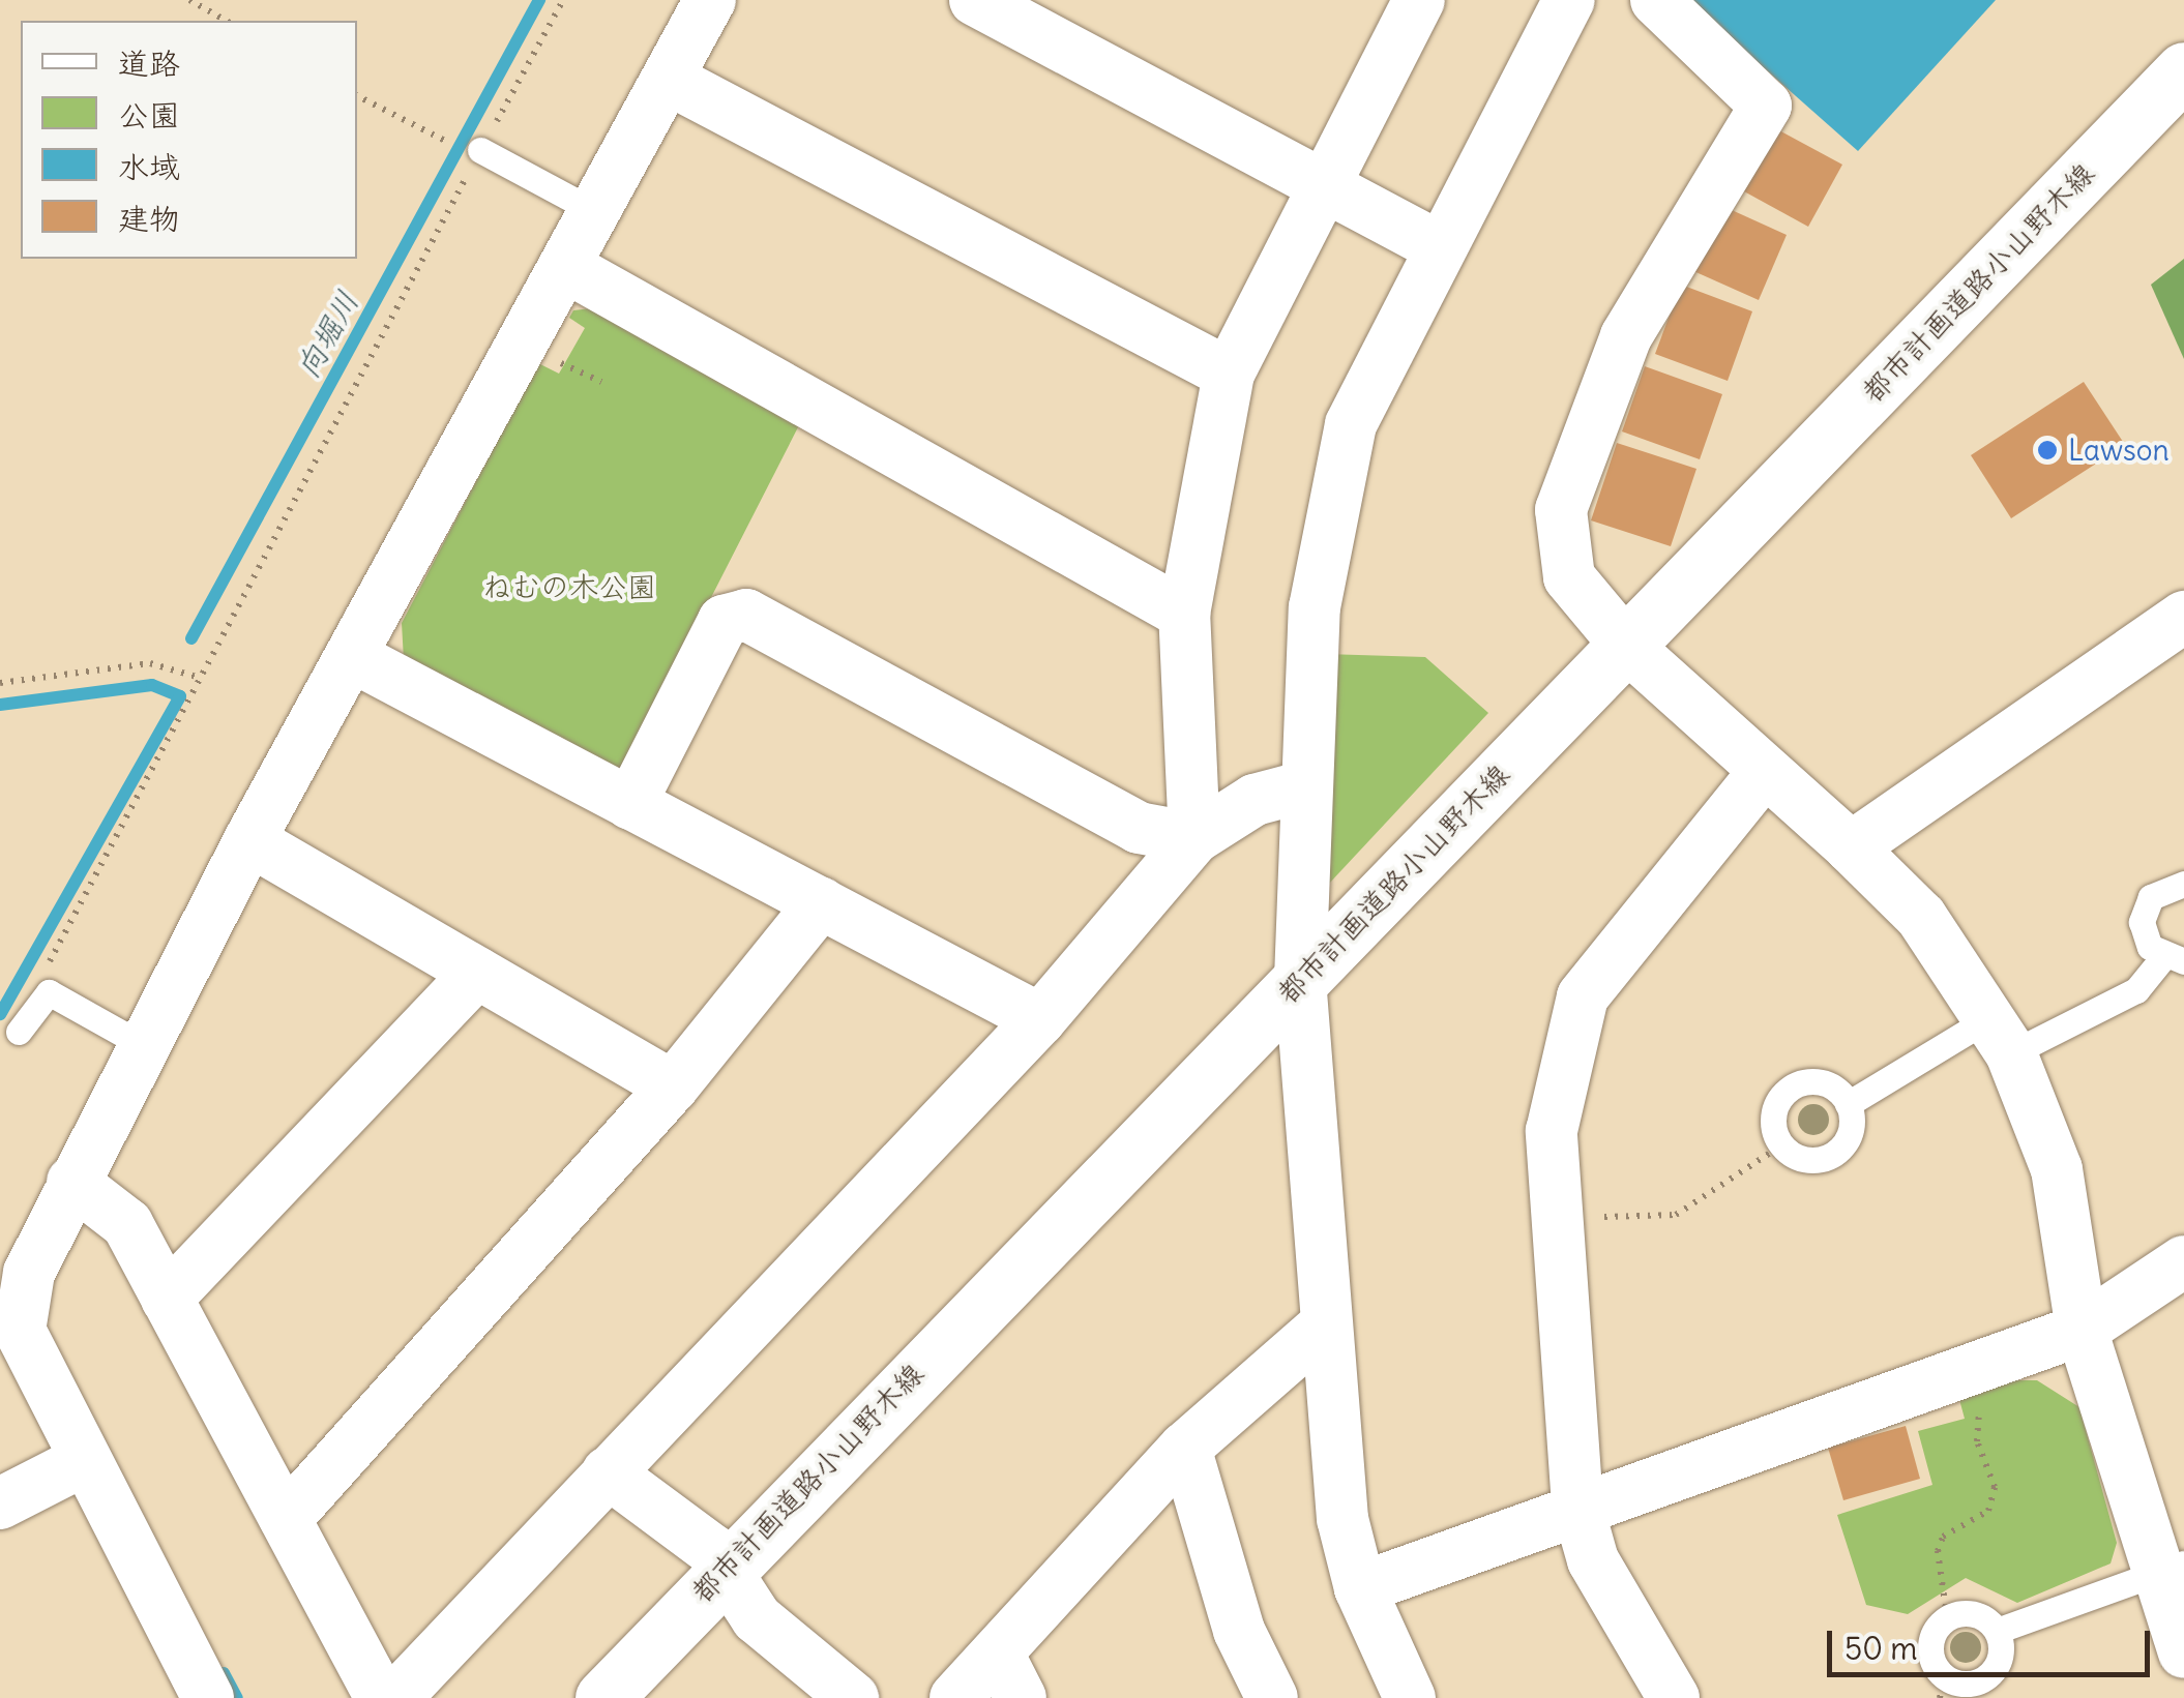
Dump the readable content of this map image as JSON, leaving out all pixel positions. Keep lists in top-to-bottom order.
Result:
{
  "streets": {
    "street": ["都市計画道路小山野木線"]
  },
  "water": ["向堀川"],
  "parks": ["ねむの木公園"],
  "places": ["Lawson"],
  "legend": [
    "道路",
    "公園",
    "水域",
    "建物"
  ],
  "scale_bar": "50 m"
}
